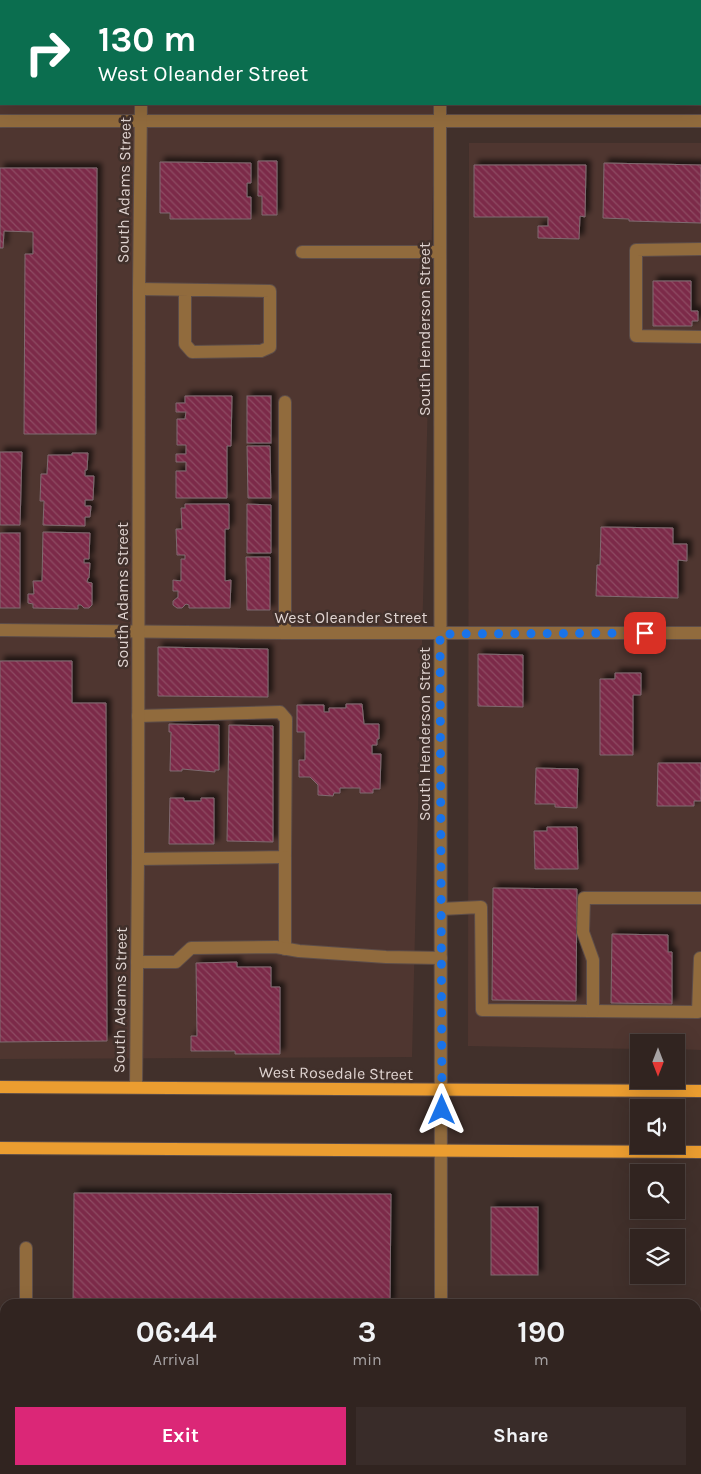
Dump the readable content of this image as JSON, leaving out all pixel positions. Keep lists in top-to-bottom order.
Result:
{
  "streets": {
    "main road": ["West Rosedale Street"],
    "street": ["South Adams Street", "South Henderson Street", "West Oleander Street"]
  },
  "crossings": [
    ["South Adams Street", "West Oleander Street"],
    ["South Adams Street", "West Rosedale Street"],
    ["South Henderson Street", "West Oleander Street"],
    ["South Henderson Street", "West Rosedale Street"]
  ],
  "north": "bottom",
  "page": {
    "turn": ["130 m", "West Oleander Street"],
    "eta": [
      "06:44",
      "Arrival",
      "3",
      "min",
      "190",
      "m"
    ],
    "buttons": ["Exit", "Share"]
  }
}
